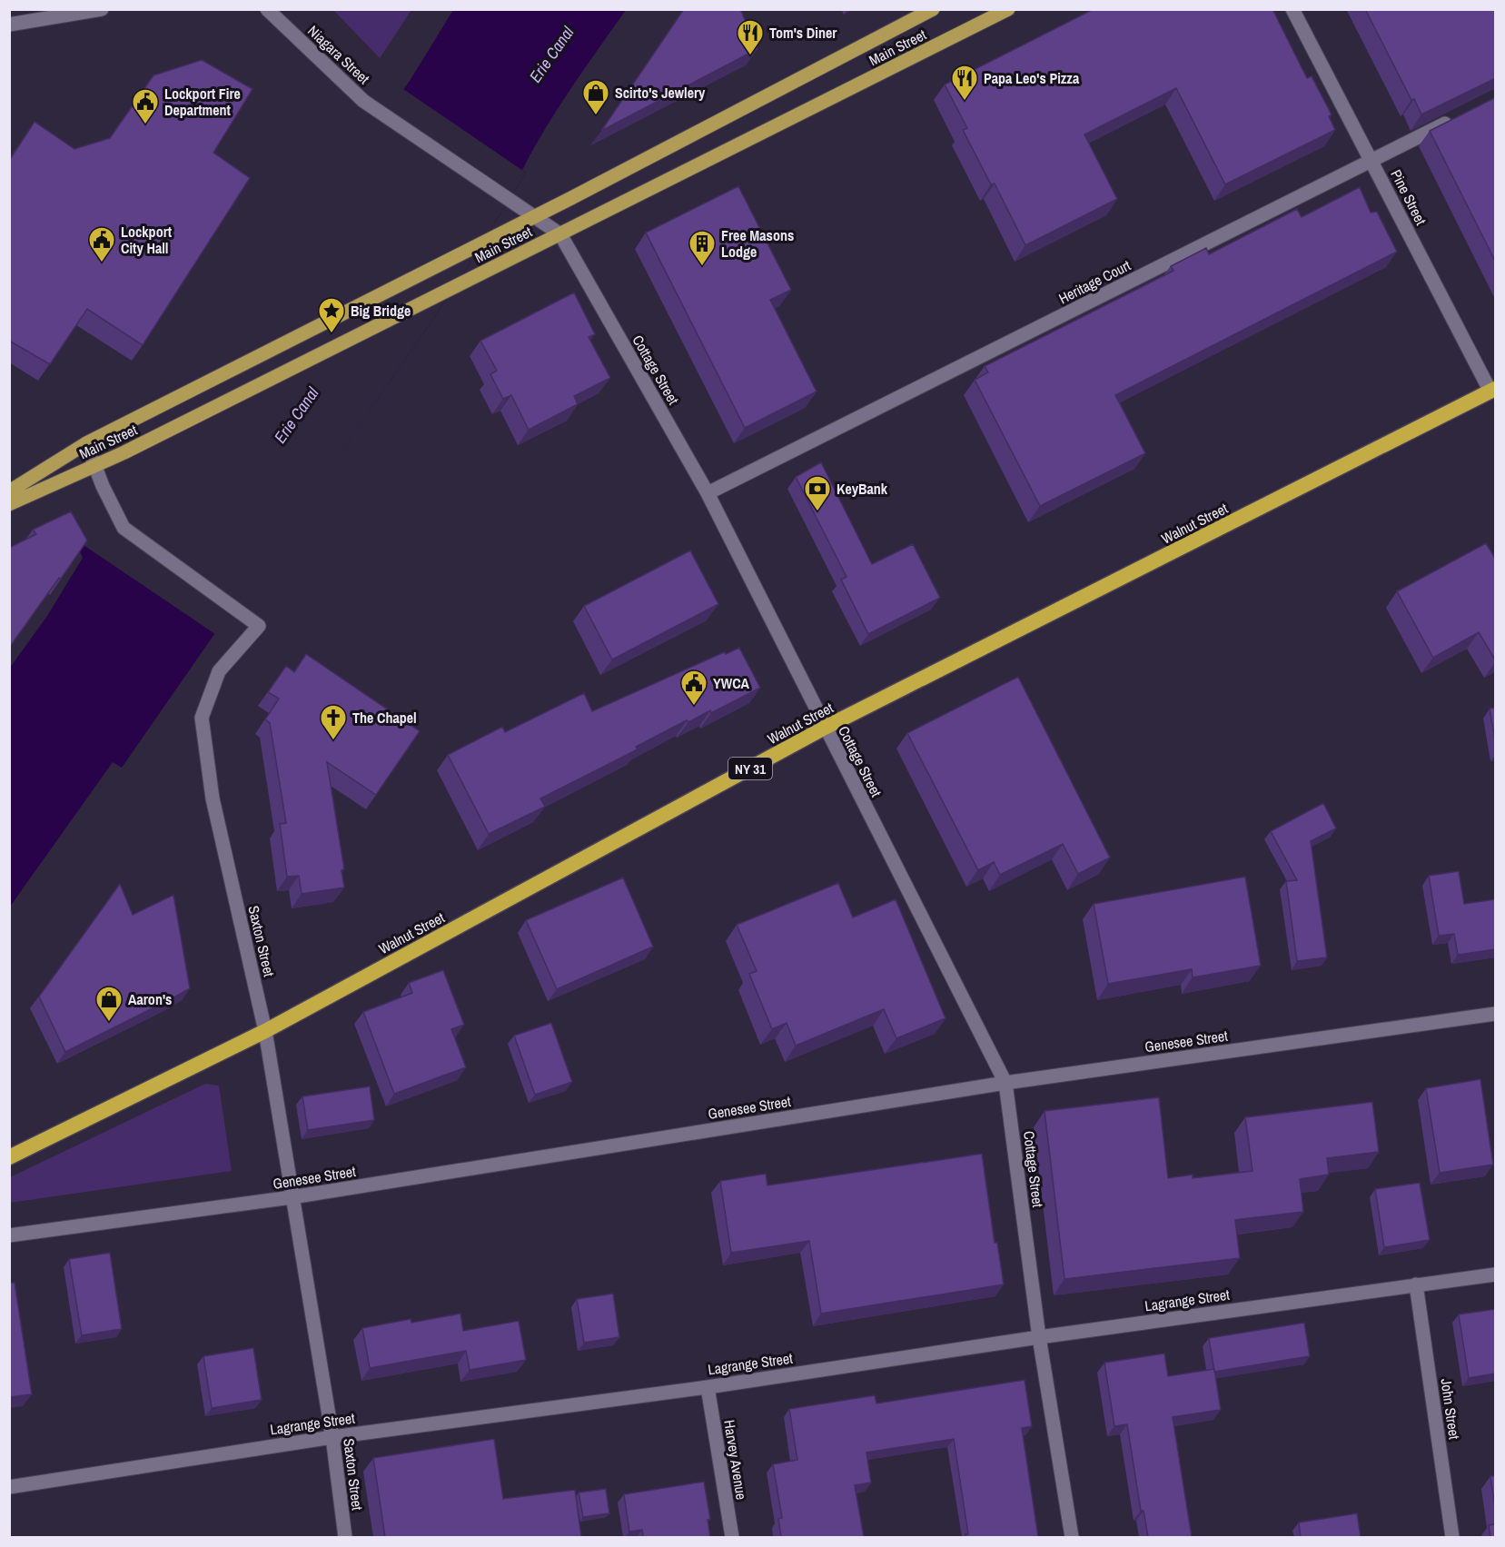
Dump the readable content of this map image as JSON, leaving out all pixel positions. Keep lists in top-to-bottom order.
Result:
{
  "streets": {
    "highway": ["Walnut Street", "NY 31"],
    "main road": ["Main Street"],
    "street": [
      "Niagara Street",
      "Pine Street",
      "Heritage Court",
      "Cottage Street",
      "Saxton Street",
      "Genesee Street",
      "Lagrange Street",
      "John Street",
      "Harvey Avenue"
    ]
  },
  "crossings": [
    ["Main Street", "Cottage Street"],
    ["Main Street", "Saxton Street"],
    ["Niagara Street", "Cottage Street"],
    ["Pine Street", "Heritage Court"],
    ["Pine Street", "Walnut Street"],
    ["Heritage Court", "Cottage Street"],
    ["Cottage Street", "Walnut Street"],
    ["Cottage Street", "Genesee Street"],
    ["Cottage Street", "Lagrange Street"],
    ["Walnut Street", "Saxton Street"],
    ["Saxton Street", "Genesee Street"],
    ["Saxton Street", "Lagrange Street"],
    ["Lagrange Street", "John Street"],
    ["Lagrange Street", "Harvey Avenue"]
  ],
  "water": ["Erie Canal"],
  "places": {
    "restaurant": ["Tom's Diner", "Papa Leo's Pizza"],
    "shop": ["Scirto's Jewlery", "Aaron's"],
    "public building": ["Lockport Fire Department", "Lockport City Hall", "YWCA"],
    "building": ["Free Masons Lodge"],
    "place": ["Big Bridge"],
    "bank": ["KeyBank"],
    "church": ["The Chapel"]
  }
}
